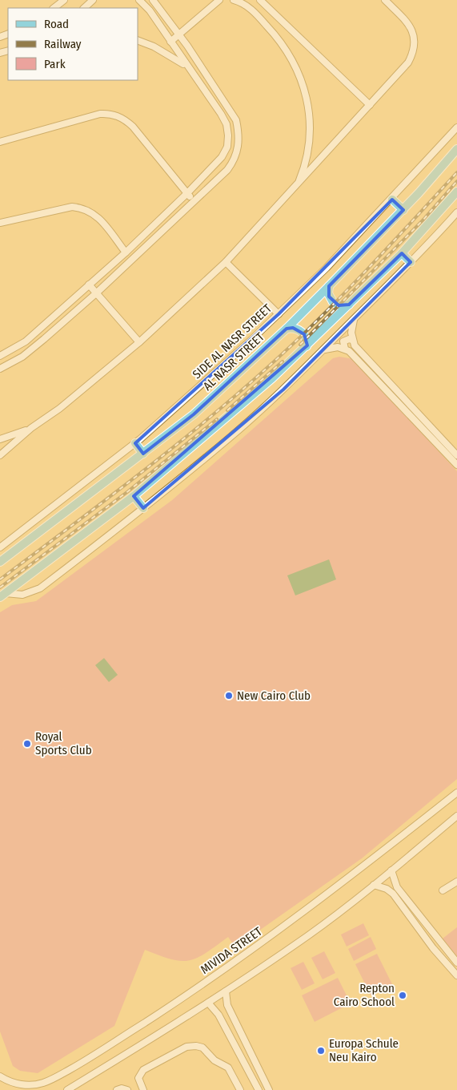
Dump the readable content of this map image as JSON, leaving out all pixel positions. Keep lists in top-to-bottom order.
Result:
{
  "streets": {
    "main road": ["AL NASR STREET"],
    "street": ["SIDE AL NASR STREET", "MIVIDA STREET"]
  },
  "places": [
    "New Cairo Club",
    "Royal Sports Club",
    "Repton Cairo School",
    "Europa Schule Neu Kairo"
  ],
  "legend": ["Road", "Railway", "Park"]
}
